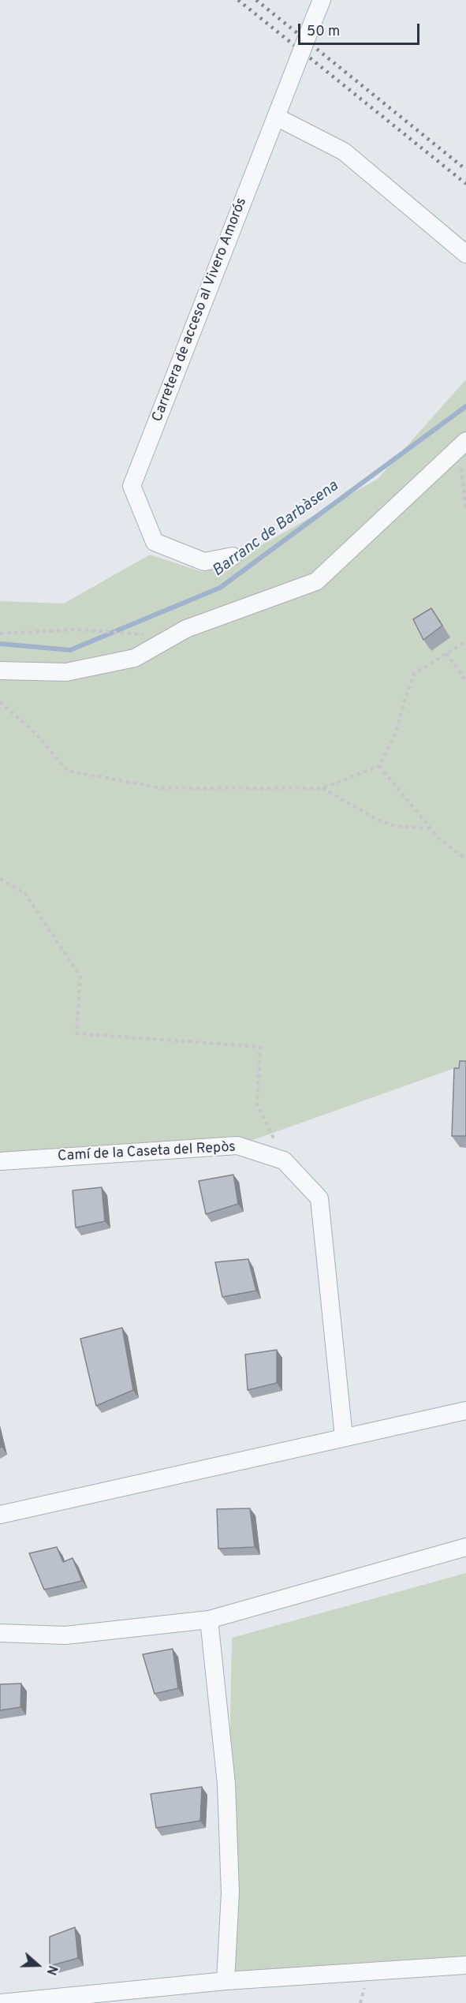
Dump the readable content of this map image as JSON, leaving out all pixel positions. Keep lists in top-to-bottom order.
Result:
{
  "streets": {
    "street": ["Carretera de acceso al Vivero Amorós", "Camí de la Caseta del Repòs"]
  },
  "water": ["Barranc de Barbàsena"],
  "scale_bar": "50 m",
  "north": "right"
}
